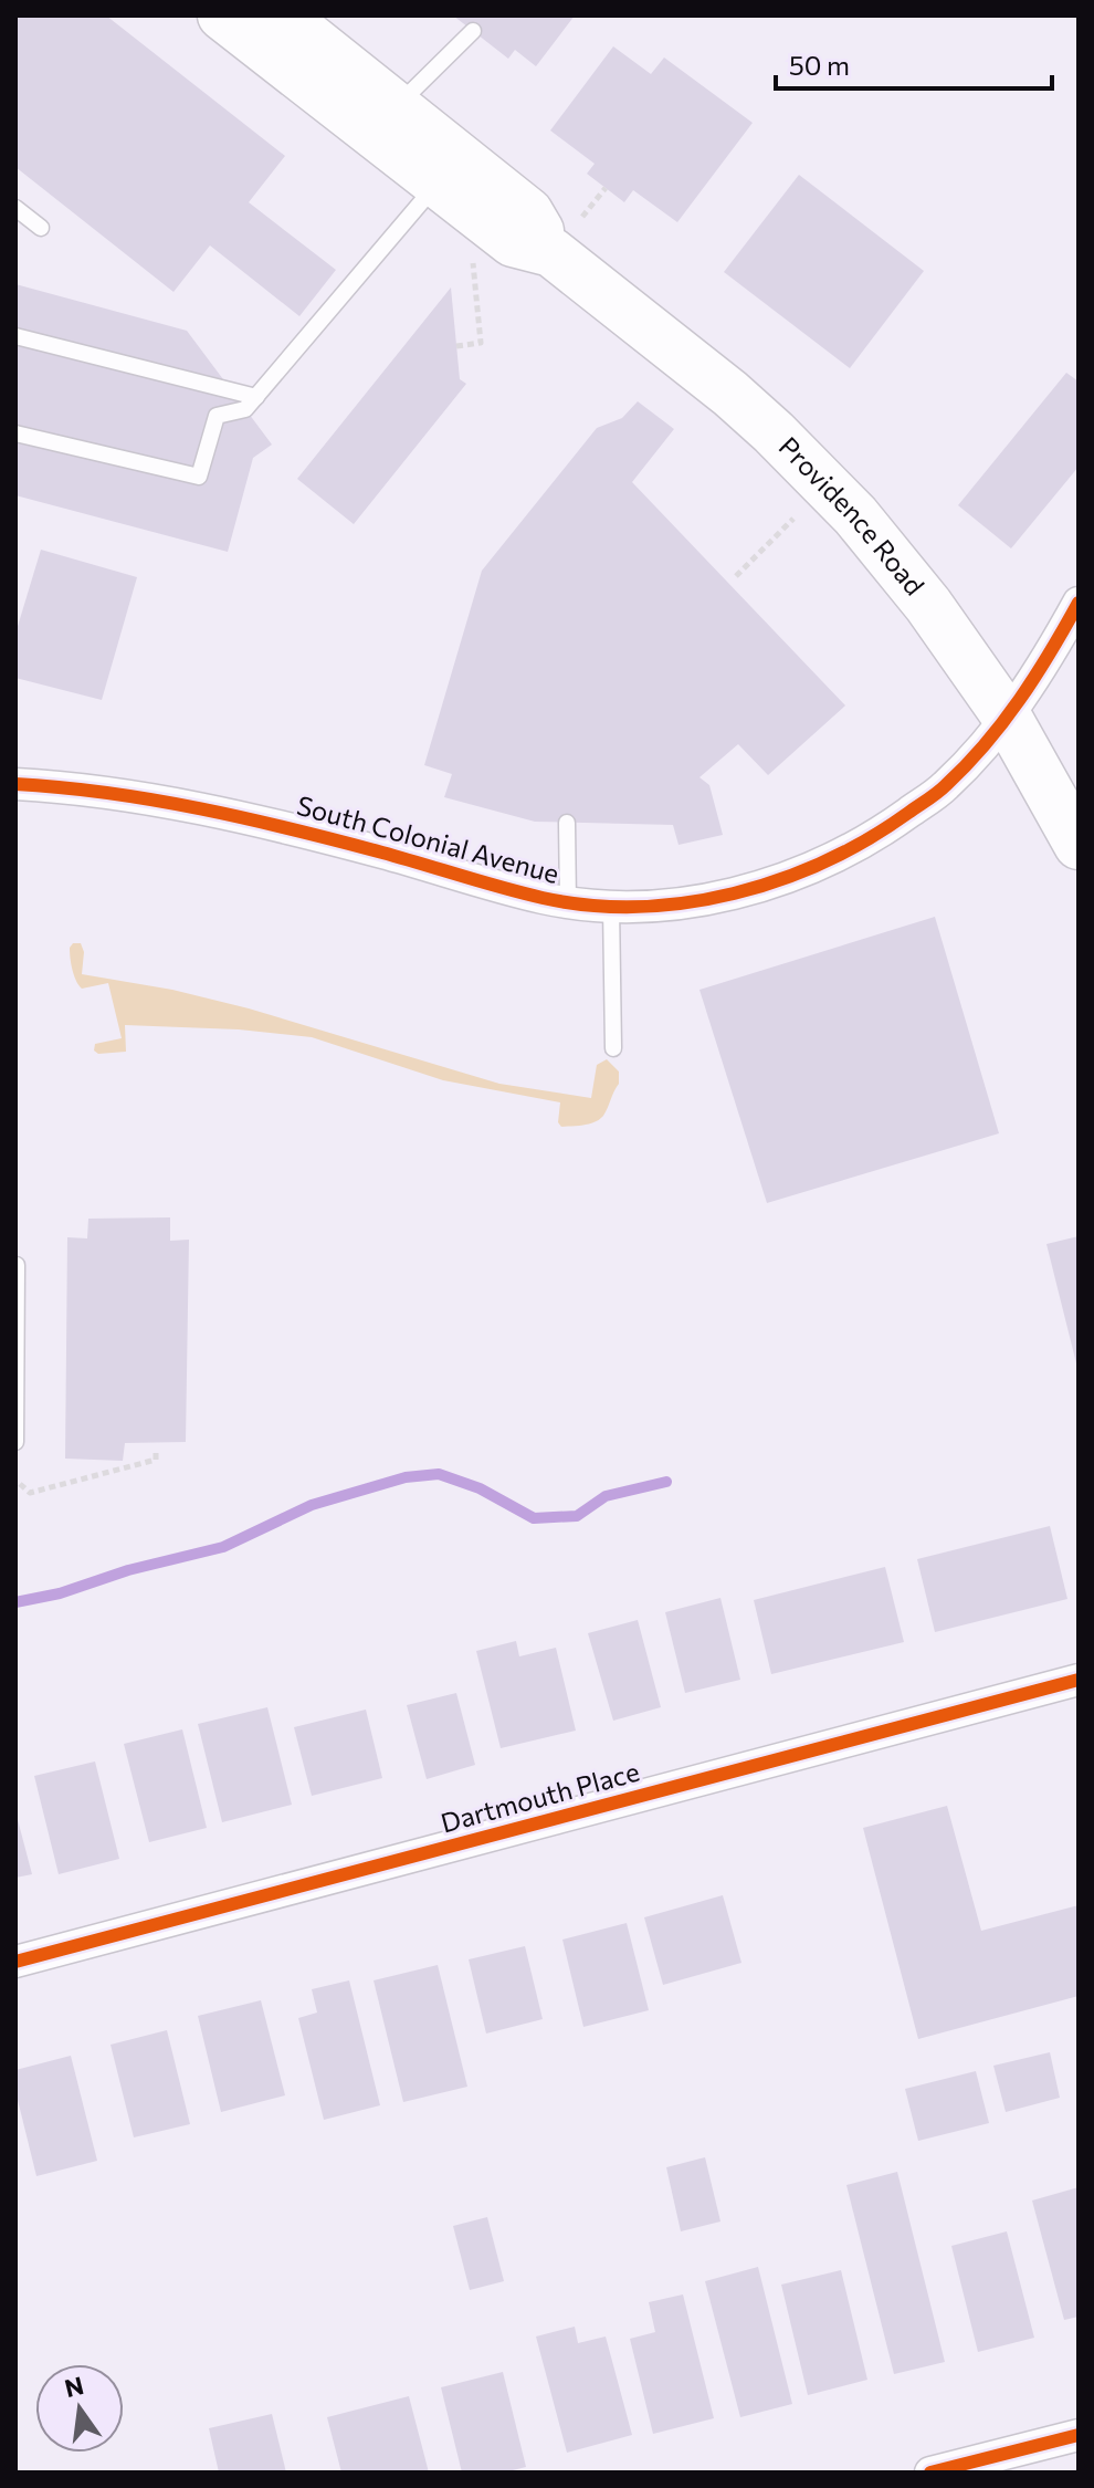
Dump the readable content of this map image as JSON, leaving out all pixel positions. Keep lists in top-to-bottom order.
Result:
{
  "streets": {
    "main road": ["Providence Road"],
    "street": ["South Colonial Avenue", "Dartmouth Place"]
  },
  "crossings": [
    ["Providence Road", "South Colonial Avenue"]
  ],
  "scale_bar": "50 m",
  "north": "top"
}
